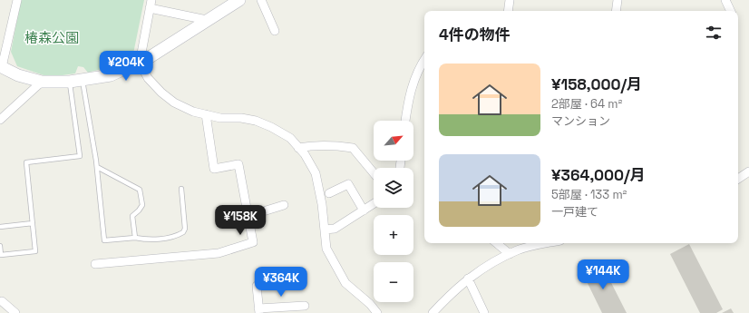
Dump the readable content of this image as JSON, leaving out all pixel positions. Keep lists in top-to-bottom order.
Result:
{
  "parks": ["椿森公園"],
  "north": "top right",
  "page": {
    "heading": "4件の物件",
    "price": [
      "¥204K",
      "¥158K",
      "¥144K",
      "¥364K"
    ],
    "list": [
      {
        "name": "¥158,000/月",
        "note": "2部屋 · 64 m² · マンション"
      },
      {
        "name": "¥364,000/月",
        "note": "5部屋 · 133 m² · 一戸建て"
      }
    ],
    "map_buttons": ["+", "−"]
  }
}
